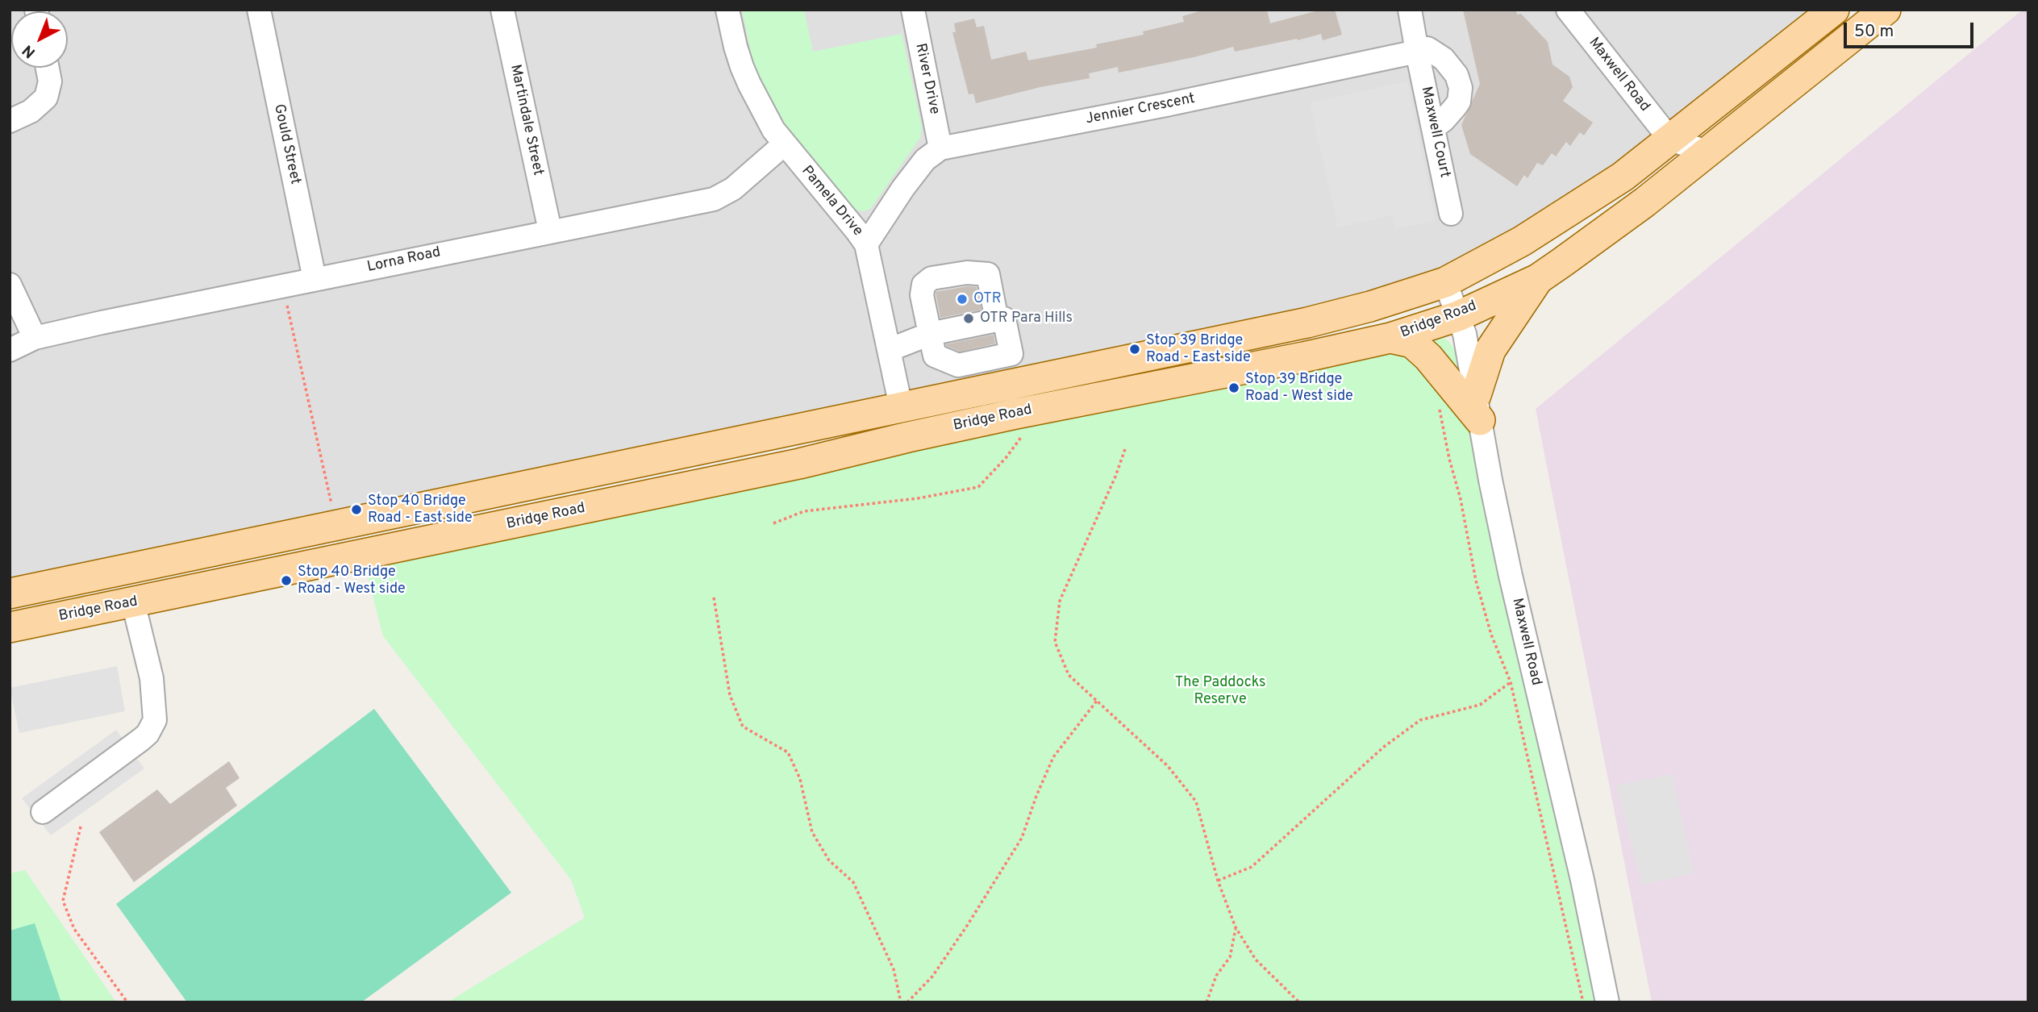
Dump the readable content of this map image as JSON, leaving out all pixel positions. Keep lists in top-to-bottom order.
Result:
{
  "streets": {
    "main road": ["Bridge Road"],
    "street": [
      "Maxwell Road",
      "River Drive",
      "Jennier Crescent",
      "Martindale Street",
      "Maxwell Court",
      "Gould Street",
      "Pamela Drive",
      "Lorna Road"
    ]
  },
  "crossings": [
    ["Maxwell Road", "Bridge Road"],
    ["River Drive", "Jennier Crescent"],
    ["Jennier Crescent", "Maxwell Court"],
    ["Martindale Street", "Lorna Road"],
    ["Gould Street", "Lorna Road"],
    ["Pamela Drive", "Lorna Road"],
    ["Pamela Drive", "Bridge Road"]
  ],
  "parks": ["The Paddocks Reserve"],
  "places": [
    "OTR",
    "OTR Para Hills",
    "Stop 39 Bridge Road - East side",
    "Stop 39 Bridge Road - West side",
    "Stop 40 Bridge Road - East side",
    "Stop 40 Bridge Road - West side"
  ],
  "scale_bar": "50 m",
  "north": "bottom left"
}
